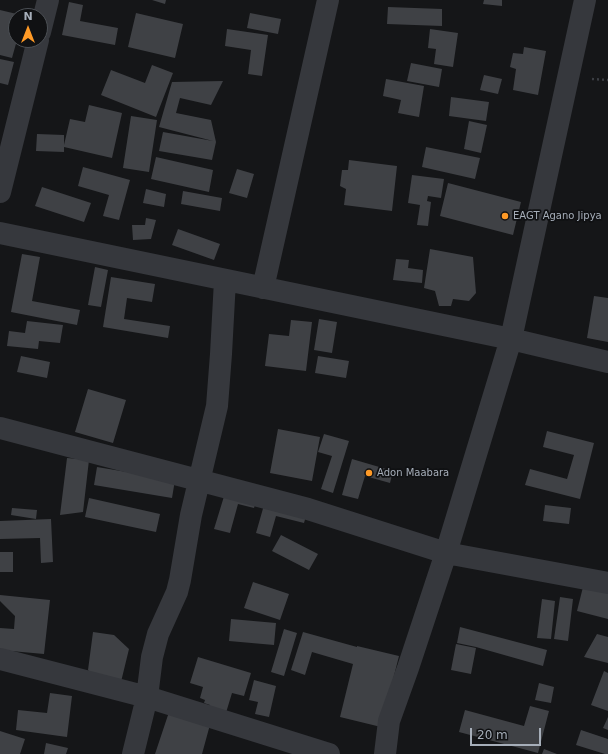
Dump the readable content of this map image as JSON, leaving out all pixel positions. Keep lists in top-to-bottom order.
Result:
{
  "places": ["EAGT Agano Jipya", "Adon Maabara"],
  "scale_bar": "20 m",
  "north": "top"
}
